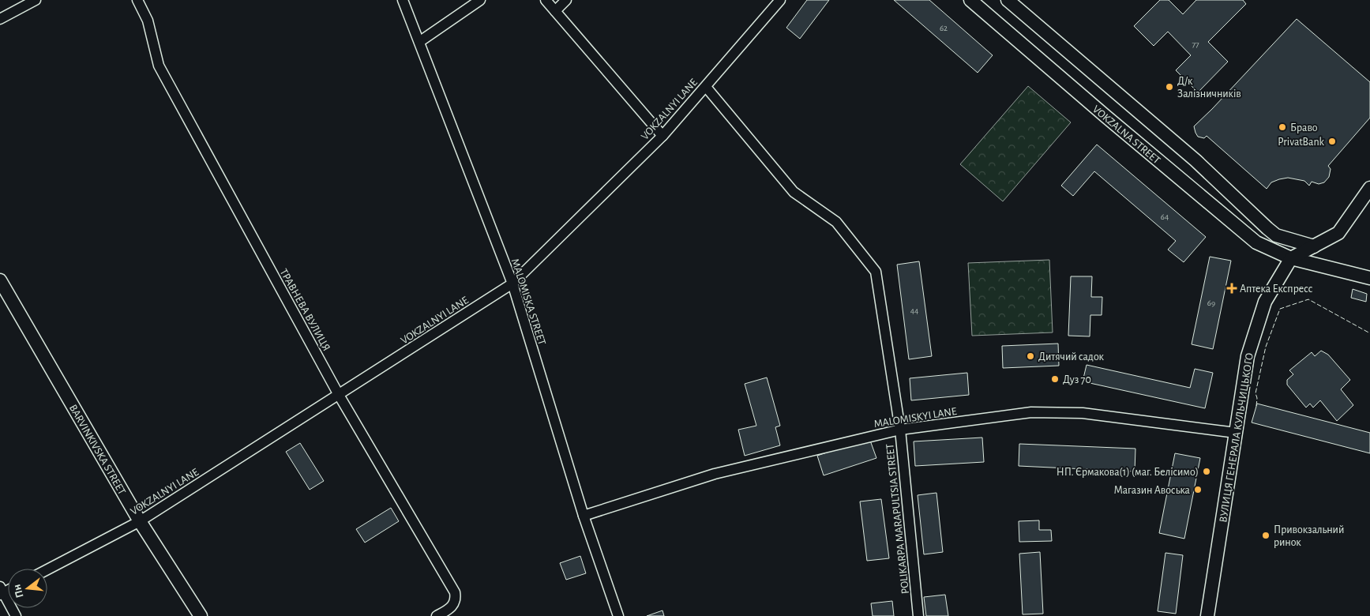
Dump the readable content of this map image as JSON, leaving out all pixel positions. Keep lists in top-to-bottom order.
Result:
{
  "streets": {
    "street": [
      "VOKZALNYI LANE",
      "VOKZALNA STREET",
      "MALOMISKA STREET",
      "ТРАВНЕВА ВУЛИЦЯ",
      "MALOMISKYI LANE",
      "ВУЛИЦЯ ГЕНЕРАЛА КУЛЬЧИЦЬКОГО",
      "BARVINKIVSKA STREET",
      "POLIKARPA MARAPULTSIA STREET"
    ]
  },
  "crossings": [
    ["VOKZALNYI LANE", "MALOMISKA STREET"],
    ["VOKZALNYI LANE", "ТРАВНЕВА ВУЛИЦЯ"],
    ["VOKZALNYI LANE", "BARVINKIVSKA STREET"],
    ["VOKZALNYI LANE", "POLIKARPA MARAPULTSIA STREET"],
    ["VOKZALNA STREET", "ВУЛИЦЯ ГЕНЕРАЛА КУЛЬЧИЦЬКОГО"],
    ["MALOMISKA STREET", "MALOMISKYI LANE"],
    ["MALOMISKYI LANE", "ВУЛИЦЯ ГЕНЕРАЛА КУЛЬЧИЦЬКОГО"],
    ["MALOMISKYI LANE", "POLIKARPA MARAPULTSIA STREET"]
  ],
  "places": {
    "other": [
      "Д/к Залізничників",
      "Браво",
      "PrivatBank",
      "Дитячий садок",
      "Дуз 70",
      "НП. Єрмакова(1) (маг. Белісимо)",
      "Магазин Авоська",
      "Привокзальний ринок"
    ],
    "health": ["Аптека Експресс"]
  },
  "house_numbers": [
    "62",
    "77",
    "64",
    "69",
    "44"
  ],
  "north": "left"
}
